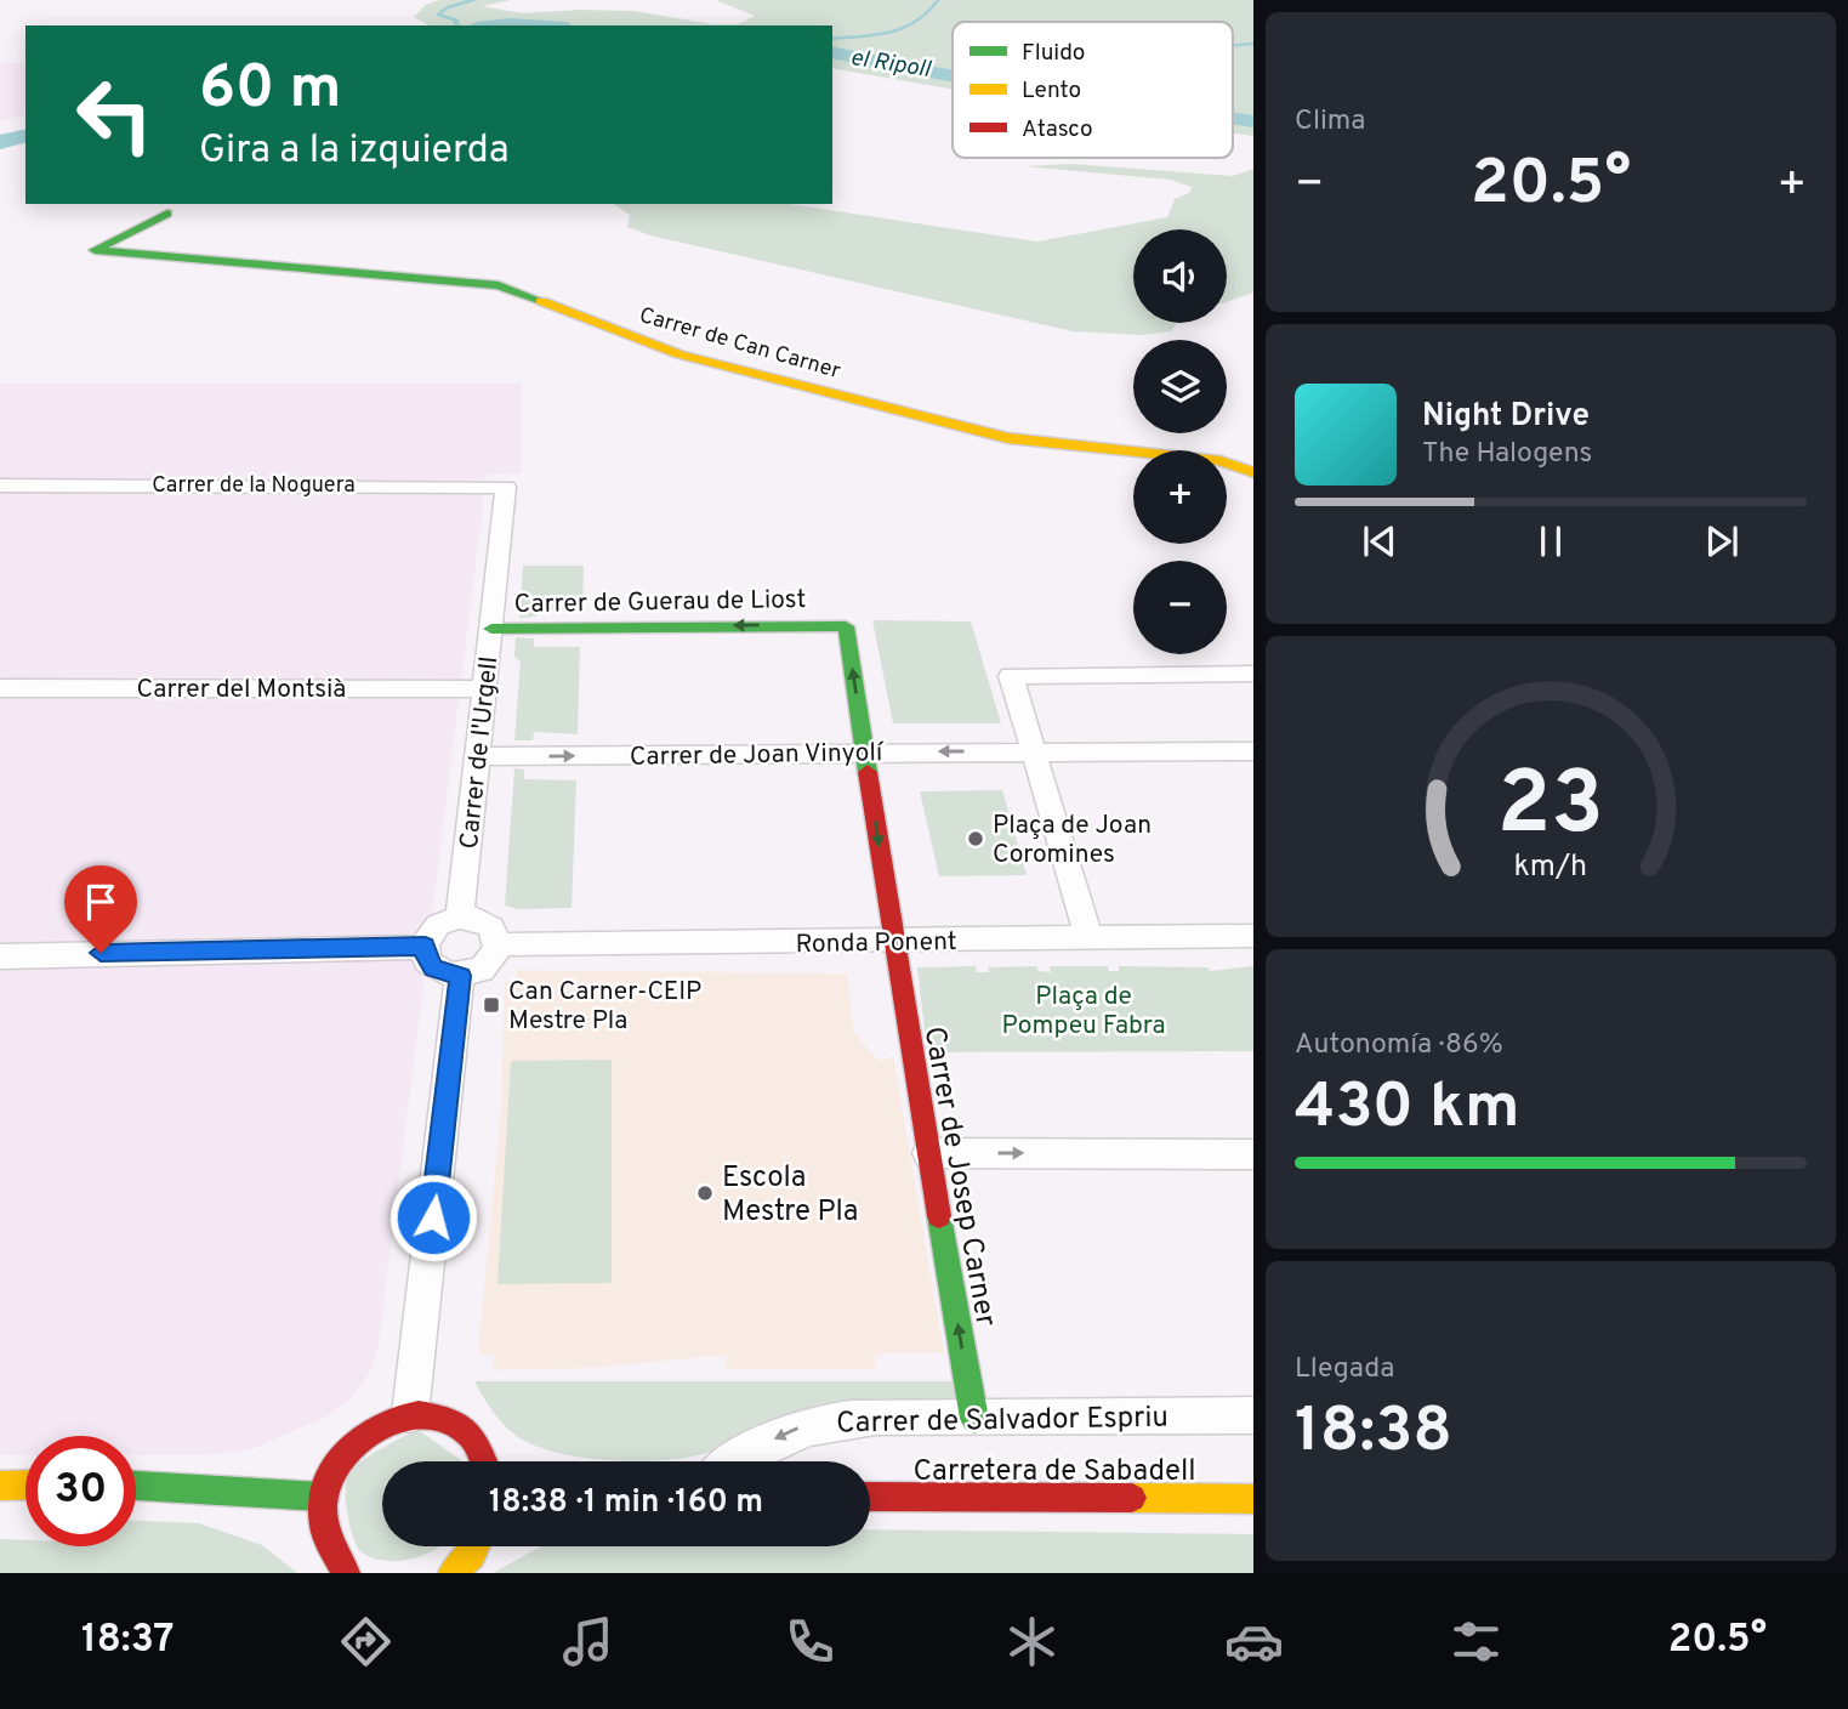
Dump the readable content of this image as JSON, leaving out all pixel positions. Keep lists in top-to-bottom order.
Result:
{
  "streets": {
    "street": [
      "Carrer de Can Carner",
      "Carrer de la Noguera",
      "Carrer de Guerau de Liost",
      "Carrer del Montsià",
      "Carrer de l'Urgell",
      "Carrer de Joan Vinyolí",
      "Ronda Ponent",
      "Carrer de Josep Carner",
      "Carrer de Salvador Espriu",
      "Carretera de Sabadell"
    ]
  },
  "crossings": [
    ["Carrer de la Noguera", "Carrer de l'Urgell"],
    ["Carrer de Guerau de Liost", "Carrer de l'Urgell"],
    ["Carrer de Guerau de Liost", "Carrer de Josep Carner"],
    ["Carrer del Montsià", "Carrer de l'Urgell"],
    ["Carrer de l'Urgell", "Carrer de Joan Vinyolí"],
    ["Carrer de l'Urgell", "Ronda Ponent"],
    ["Carrer de Joan Vinyolí", "Carrer de Josep Carner"],
    ["Ronda Ponent", "Carrer de Josep Carner"],
    ["Carrer de Josep Carner", "Carrer de Salvador Espriu"]
  ],
  "one_way": ["Carrer de Guerau de Liost", "Carrer de Salvador Espriu"],
  "water": ["el Ripoll"],
  "parks": ["Plaça de Pompeu Fabra"],
  "places": {
    "other": ["Plaça de Joan Coromines", "Escola Mestre Pla"],
    "transit": ["Can Carner-CEIP Mestre Pla"]
  },
  "legend": ["Fluido", "Lento", "Atasco"],
  "page": {
    "tile": [
      "Clima",
      ["Autonomía · 86%", "430 km"],
      ["Llegada", "18:38"]
    ],
    "turn": ["60 m", "Gira a la izquierda"],
    "heat": ["−", "20.5°", "+"],
    "map_buttons": ["+", "−"],
    "song": ["Night Drive", "The Halogens"],
    "limit": "30",
    "trip": "18:38 · 1 min · 160 m",
    "tabs": ["18:37", "20.5°"],
    "gauge": ["23", "km/h"]
  }
}
